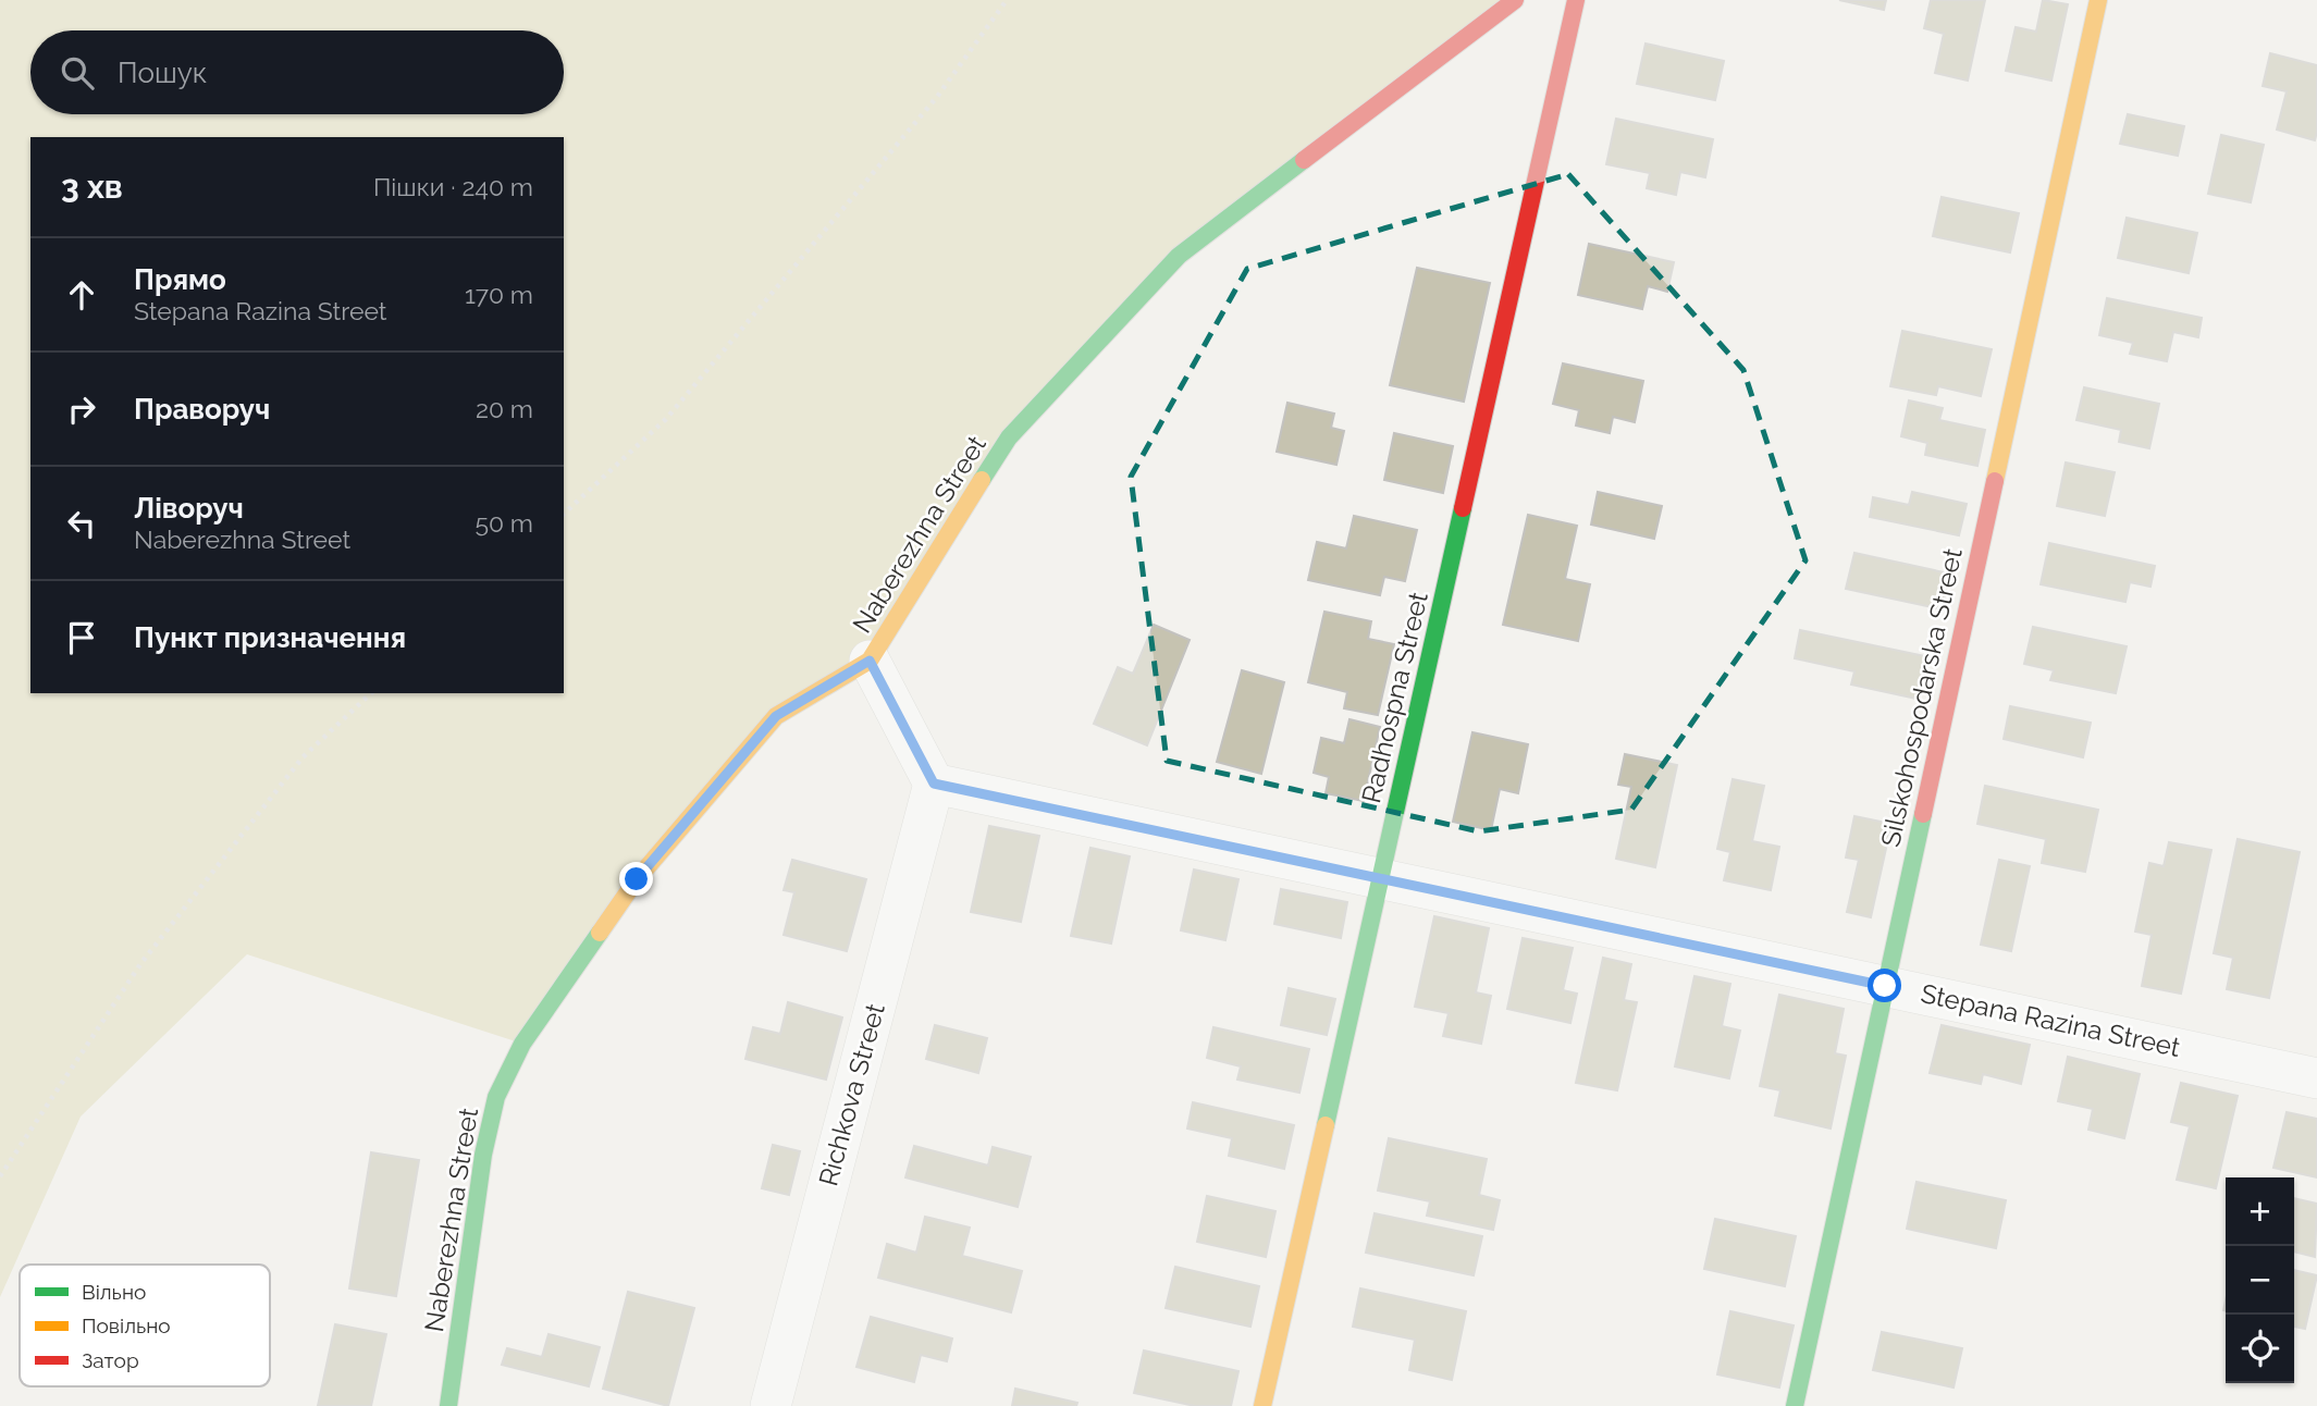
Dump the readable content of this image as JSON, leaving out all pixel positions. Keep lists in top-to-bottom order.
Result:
{
  "streets": {
    "street": [
      "Naberezhna Street",
      "Radhospna Street",
      "Silskohospodarska Street",
      "Stepana Razina Street",
      "Richkova Street"
    ]
  },
  "crossings": [
    ["Radhospna Street", "Stepana Razina Street"],
    ["Silskohospodarska Street", "Stepana Razina Street"],
    ["Stepana Razina Street", "Richkova Street"]
  ],
  "legend": ["Вільно", "Повільно", "Затор"],
  "page": {
    "search": "Пошук",
    "heading": ["3 хв", "Пішки · 240 m"],
    "list": [
      ["Прямо", "Stepana Razina Street", "170 m"],
      ["Праворуч", "20 m"],
      ["Ліворуч", "Naberezhna Street", "50 m"],
      "Пункт призначення"
    ],
    "map_buttons": ["+", "−"]
  }
}
